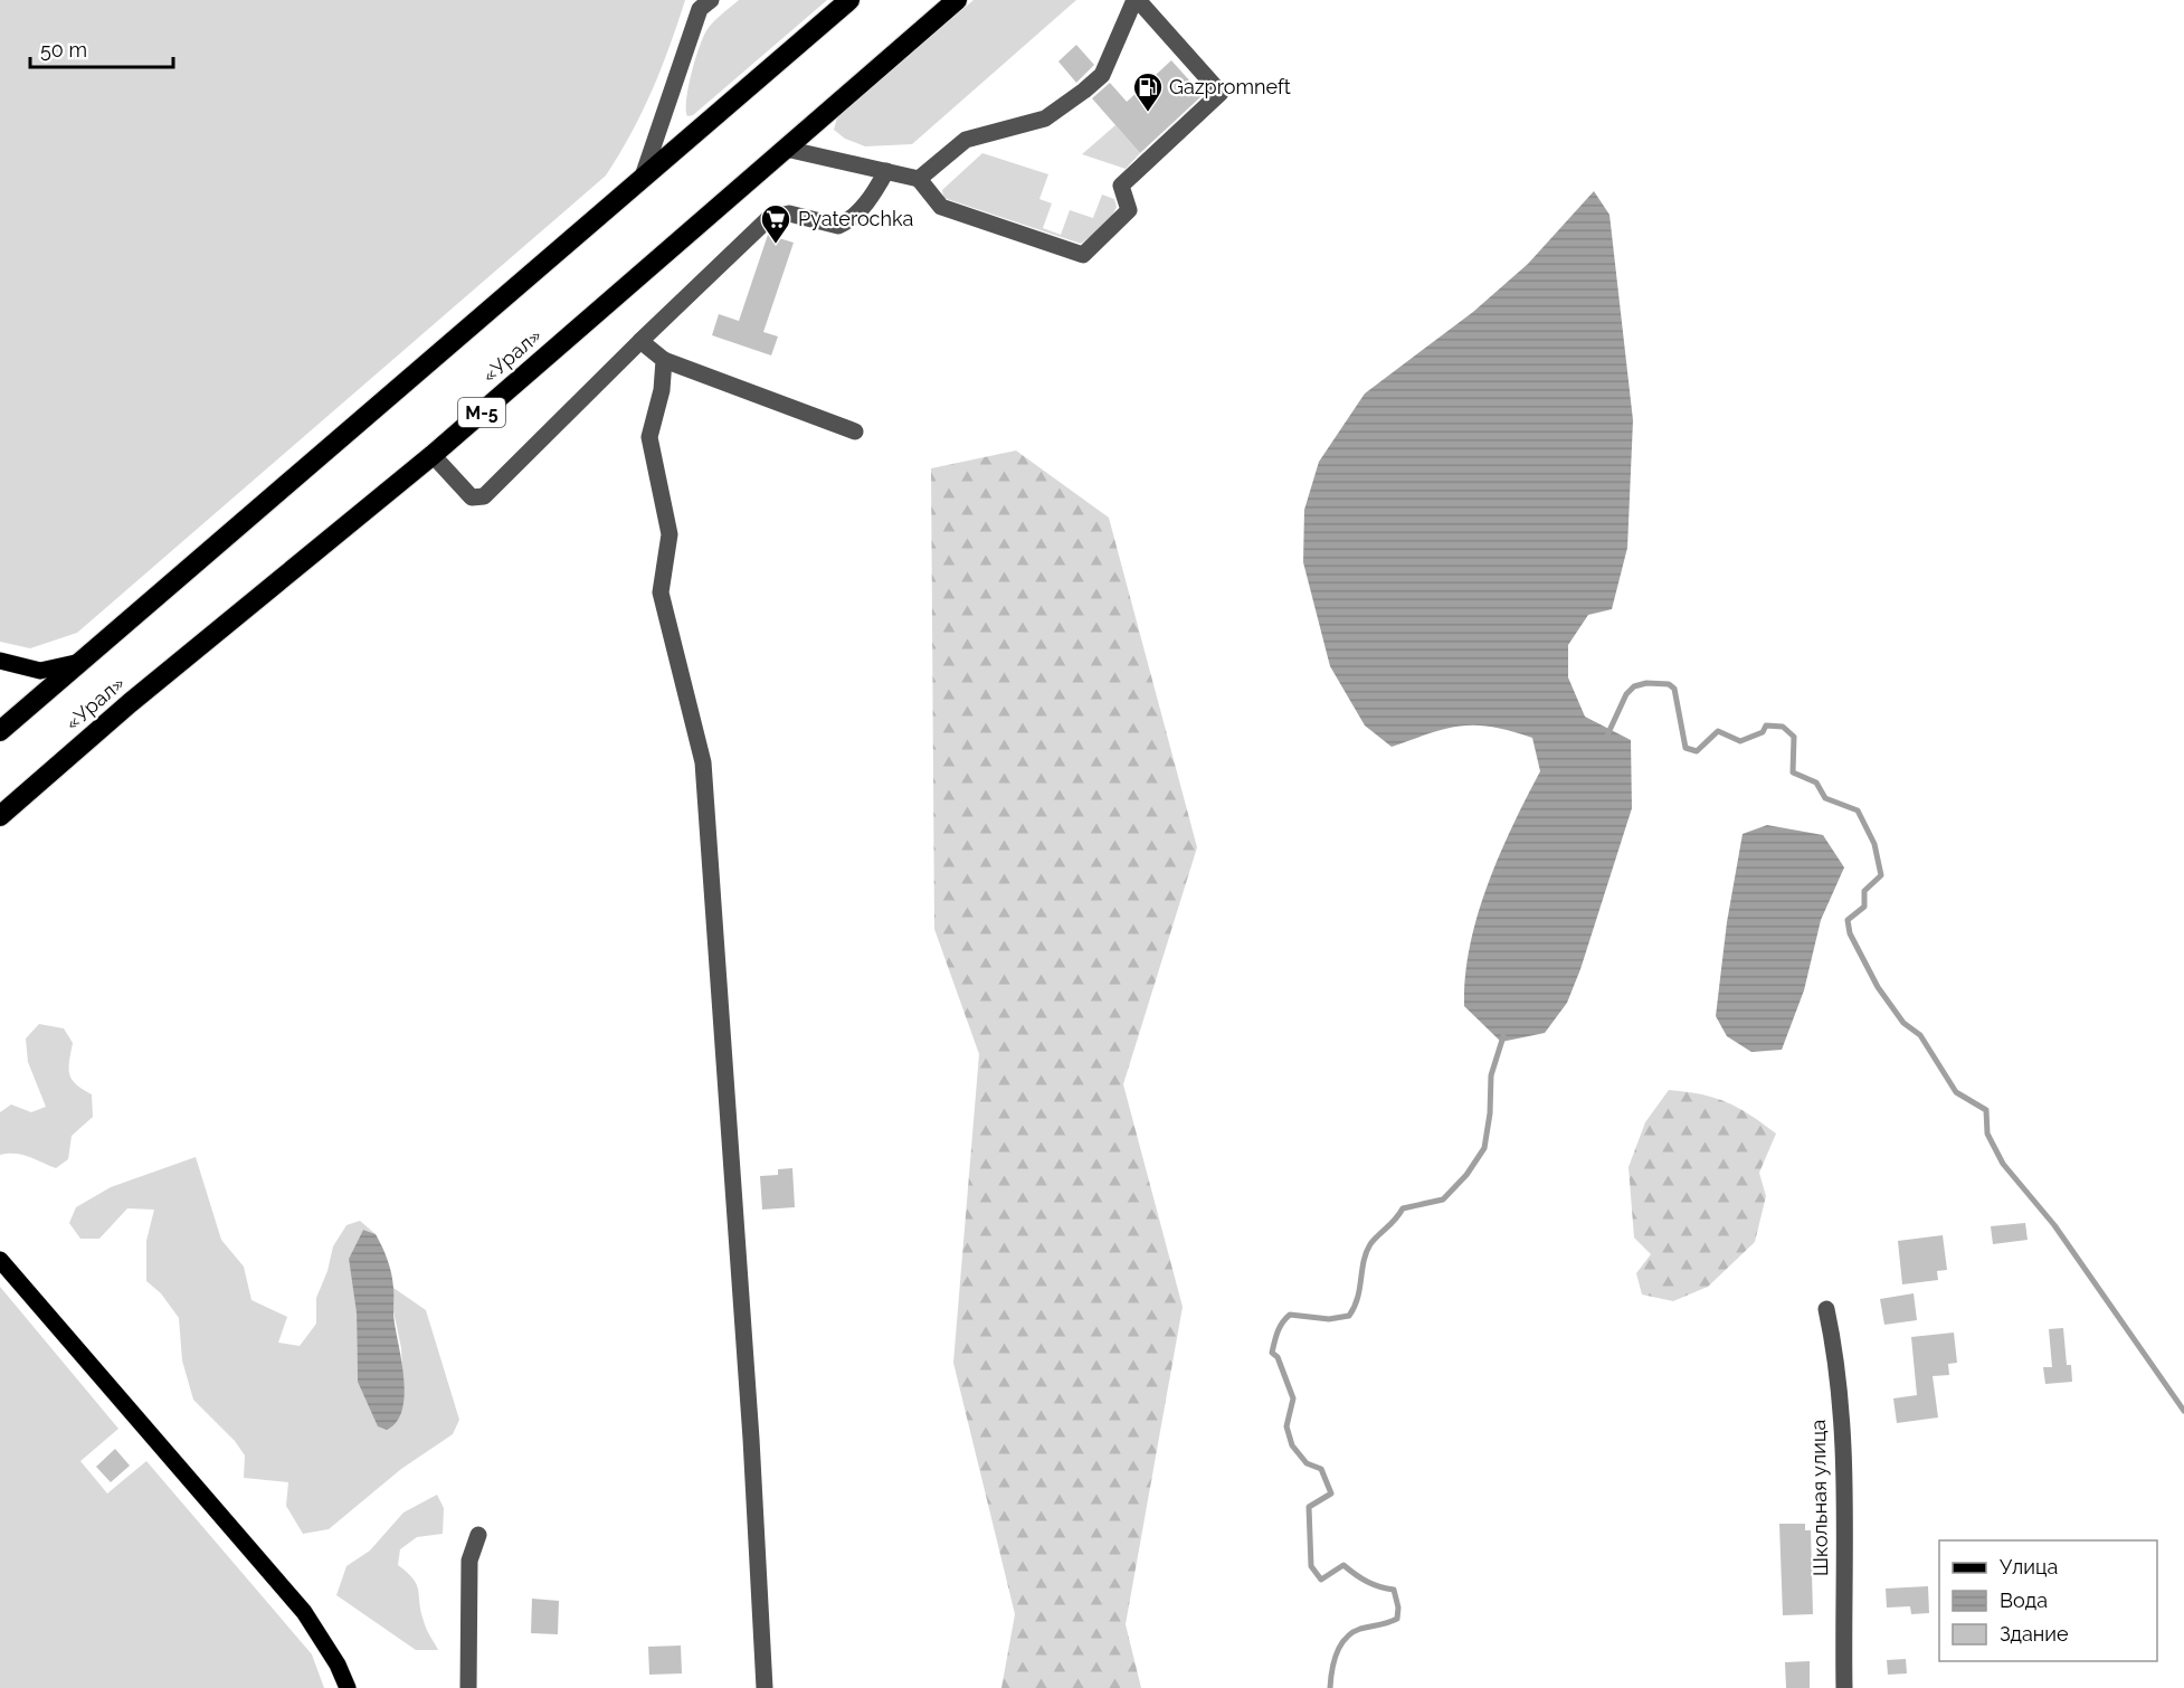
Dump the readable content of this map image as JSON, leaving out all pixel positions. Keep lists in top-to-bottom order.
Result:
{
  "streets": {
    "highway": ["«Урал»", "М-5"],
    "street": ["Школьная улица"]
  },
  "places": {
    "fuel station": ["Gazpromneft"],
    "supermarket": ["Pyaterochka"]
  },
  "legend": ["Улица", "Вода", "Здание"],
  "scale_bar": "50 m"
}
